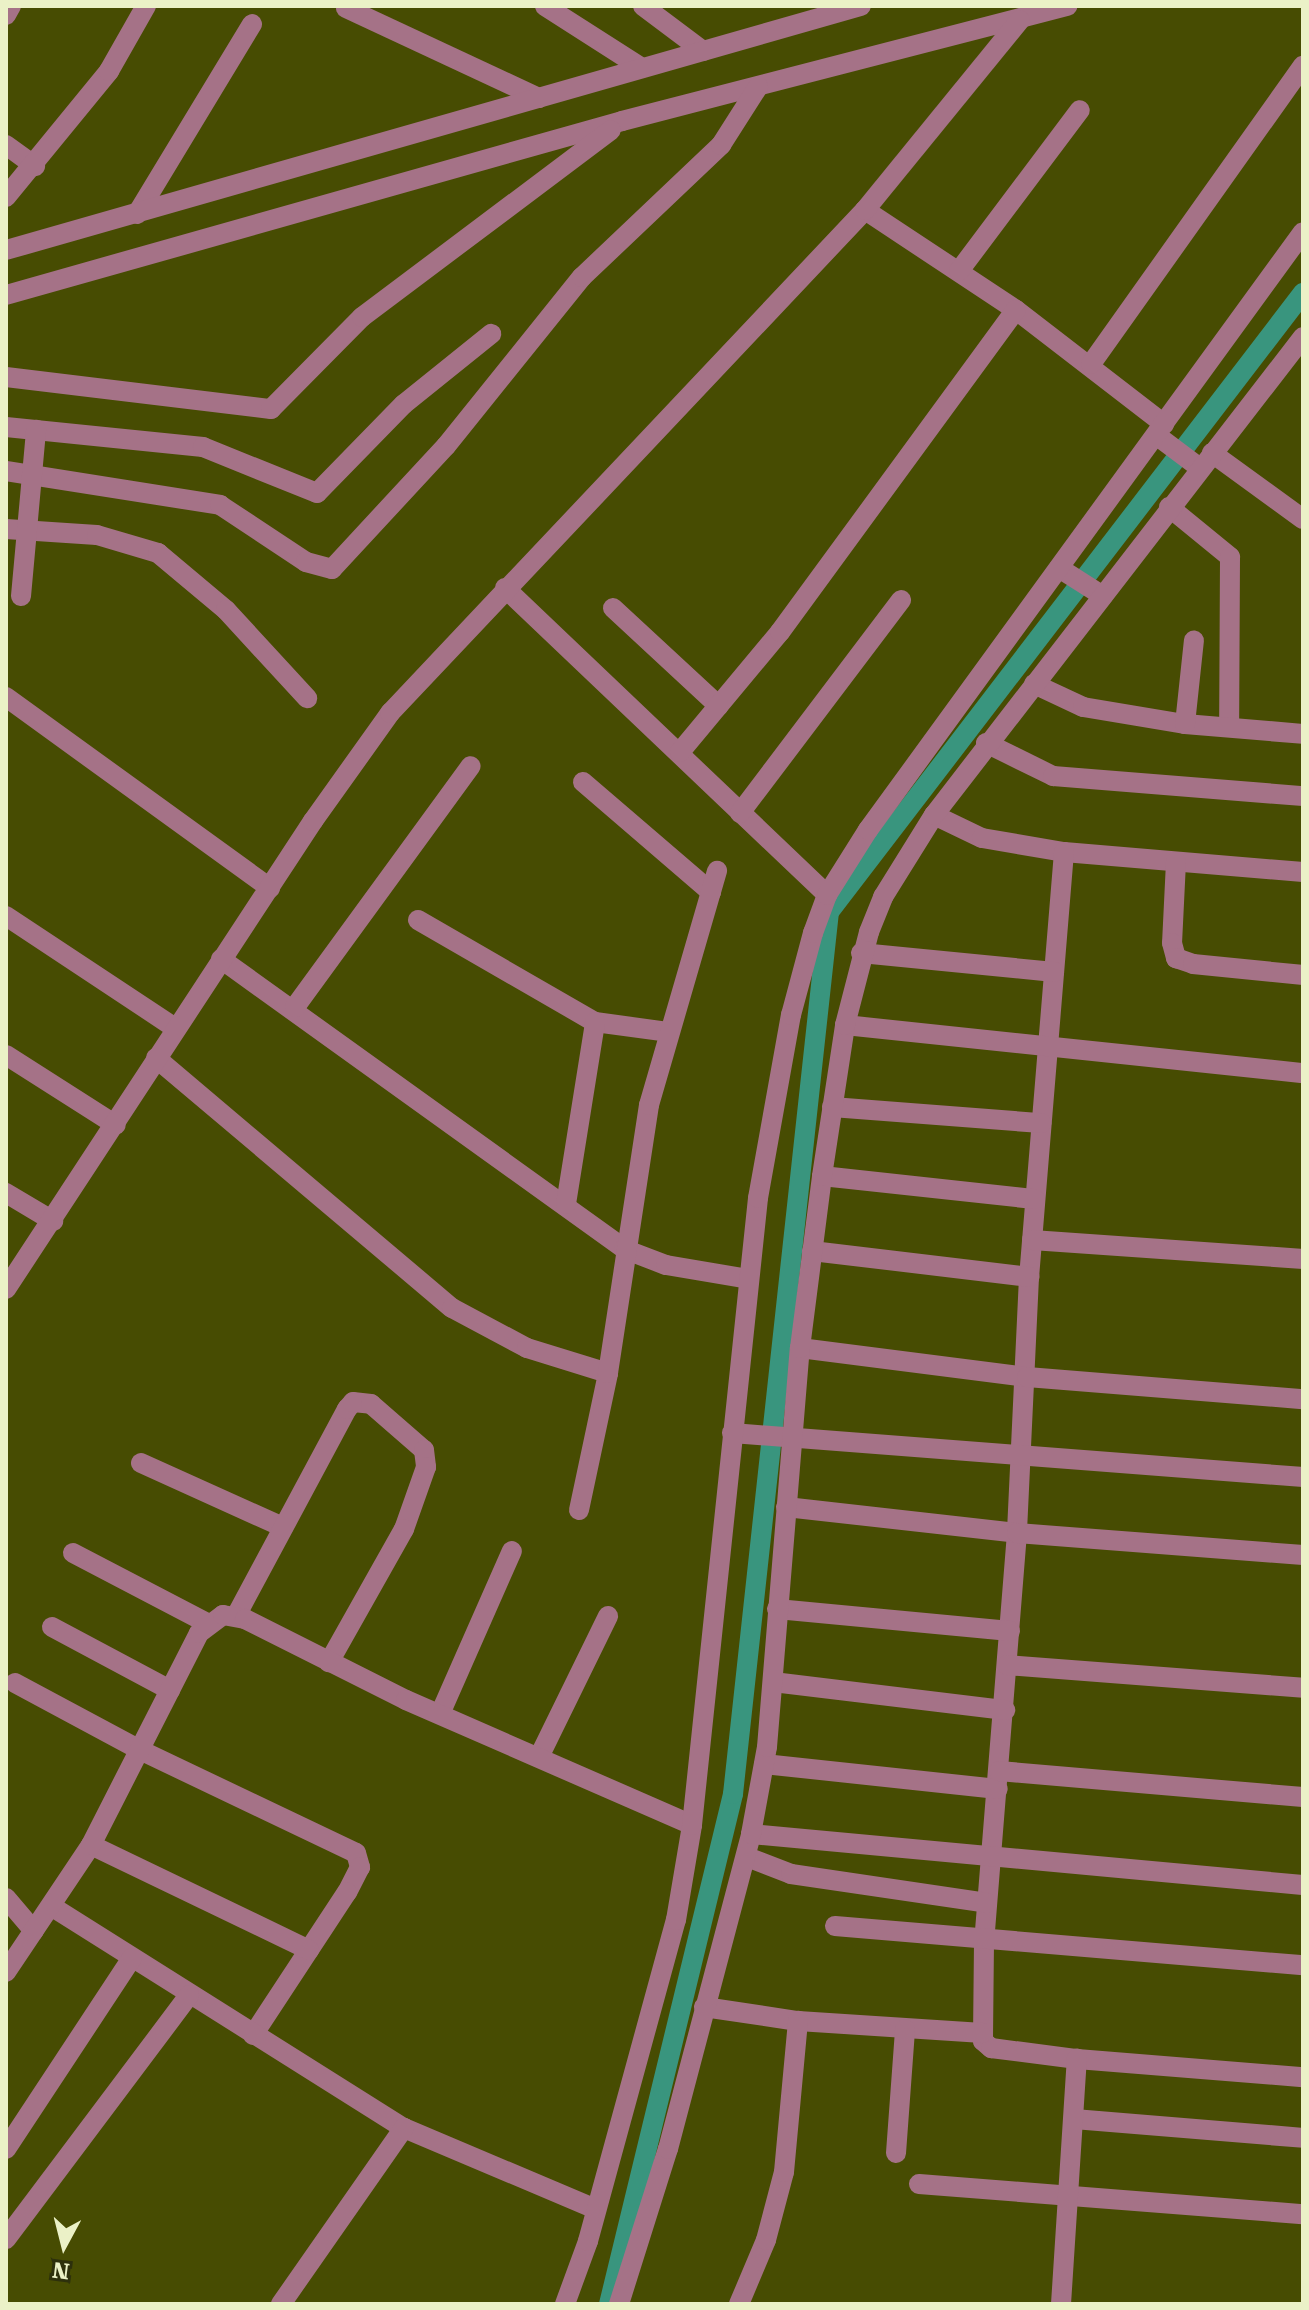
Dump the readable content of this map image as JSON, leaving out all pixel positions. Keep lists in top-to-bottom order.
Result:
{
  "north": "bottom"
}
